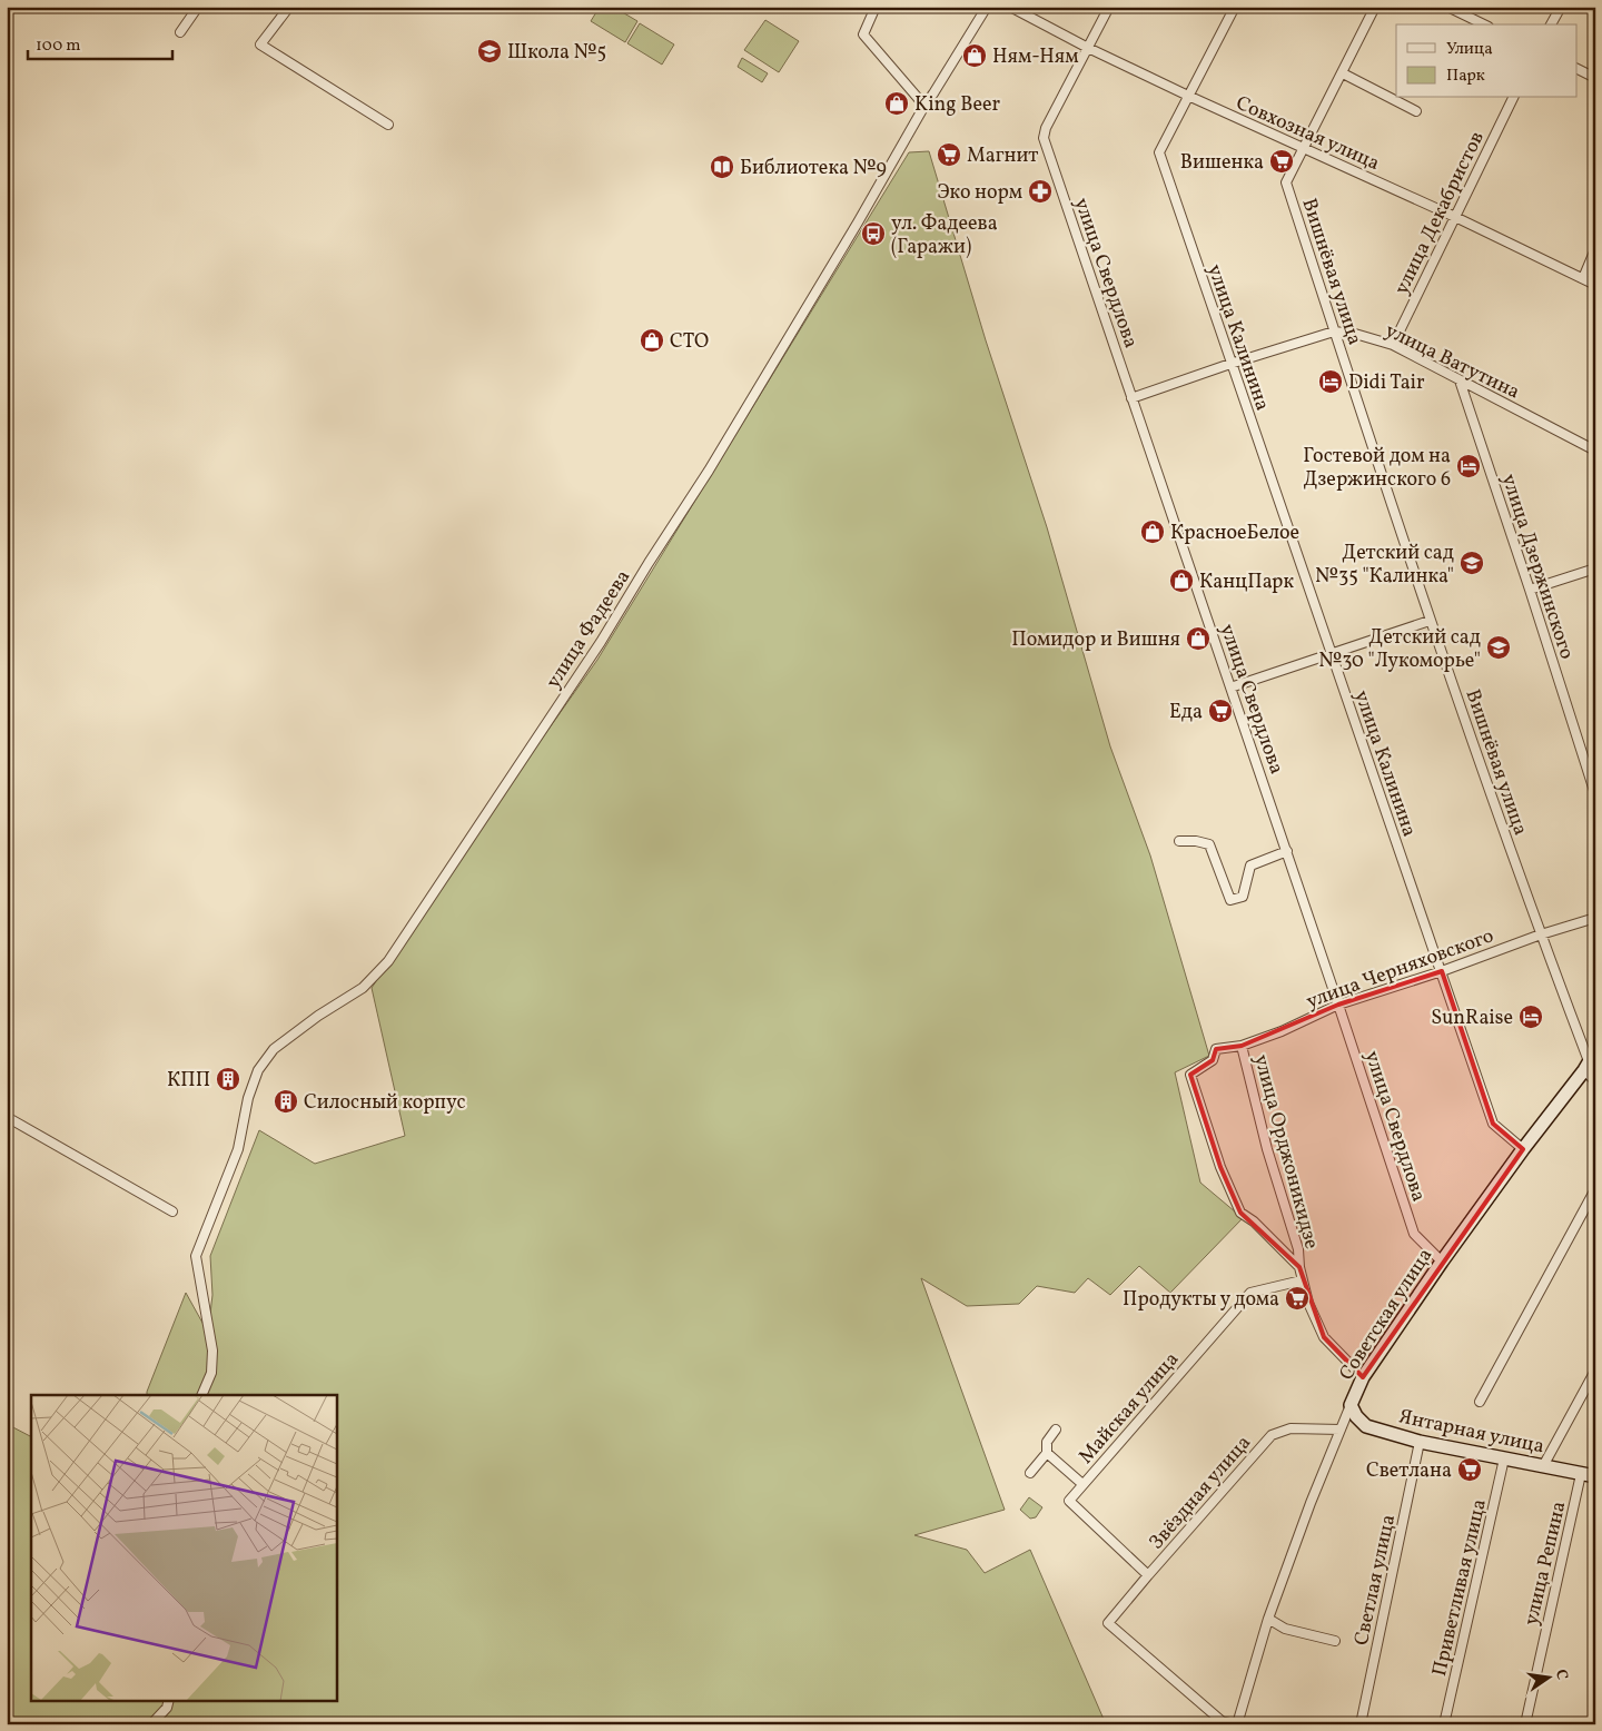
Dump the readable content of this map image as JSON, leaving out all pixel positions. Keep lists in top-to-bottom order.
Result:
{
  "streets": {
    "street": [
      "Совхозная улица",
      "улица Декабристов",
      "Вишнёвая улица",
      "улица Свердлова",
      "улица Калинина",
      "улица Ватутина",
      "улица Дзержинского",
      "улица Фадеева",
      "улица Черняховского",
      "улица Орджоникидзе",
      "Советская улица",
      "Майская улица",
      "Янтарная улица",
      "Звёздная улица",
      "улица Репина",
      "Светлая улица",
      "Приветливая улица"
    ]
  },
  "crossings": [
    ["Совхозная улица", "улица Декабристов"],
    ["Совхозная улица", "Вишнёвая улица"],
    ["Совхозная улица", "улица Свердлова"],
    ["Совхозная улица", "улица Калинина"],
    ["улица Декабристов", "улица Ватутина"],
    ["Вишнёвая улица", "улица Ватутина"],
    ["Вишнёвая улица", "улица Черняховского"],
    ["Вишнёвая улица", "Советская улица"],
    ["улица Свердлова", "улица Ватутина"],
    ["улица Свердлова", "улица Черняховского"],
    ["улица Свердлова", "Советская улица"],
    ["улица Калинина", "улица Ватутина"],
    ["улица Калинина", "улица Черняховского"],
    ["улица Калинина", "Советская улица"],
    ["улица Ватутина", "улица Дзержинского"],
    ["улица Черняховского", "улица Орджоникидзе"],
    ["улица Орджоникидзе", "Советская улица"],
    ["улица Орджоникидзе", "Майская улица"],
    ["Советская улица", "Янтарная улица"],
    ["Советская улица", "Звёздная улица"],
    ["Майская улица", "Звёздная улица"],
    ["Янтарная улица", "улица Репина"],
    ["Янтарная улица", "Светлая улица"],
    ["Янтарная улица", "Приветливая улица"]
  ],
  "places": {
    "school or university": ["Школа №5", "Детский сад №35 \"Калинка\"", "Детский сад №30 \"Лукоморье\""],
    "shop": [
      "Ням-Ням",
      "King Beer",
      "СТО",
      "КрасноеБелое",
      "КанцПарк",
      "Помидор и Вишня"
    ],
    "supermarket": [
      "Магнит",
      "Вишенка",
      "Еда",
      "Продукты у дома",
      "Светлана"
    ],
    "library": ["Библиотека №9"],
    "pharmacy": ["Эко норм"],
    "bus stop": ["ул. Фадеева (Гаражи)"],
    "hotel": ["Didi Tair", "Гостевой дом на Дзержинского 6", "SunRaise"],
    "building": ["КПП", "Силосный корпус"]
  },
  "legend": ["Улица", "Парк"],
  "scale_bar": "100 m",
  "north": "right"
}
